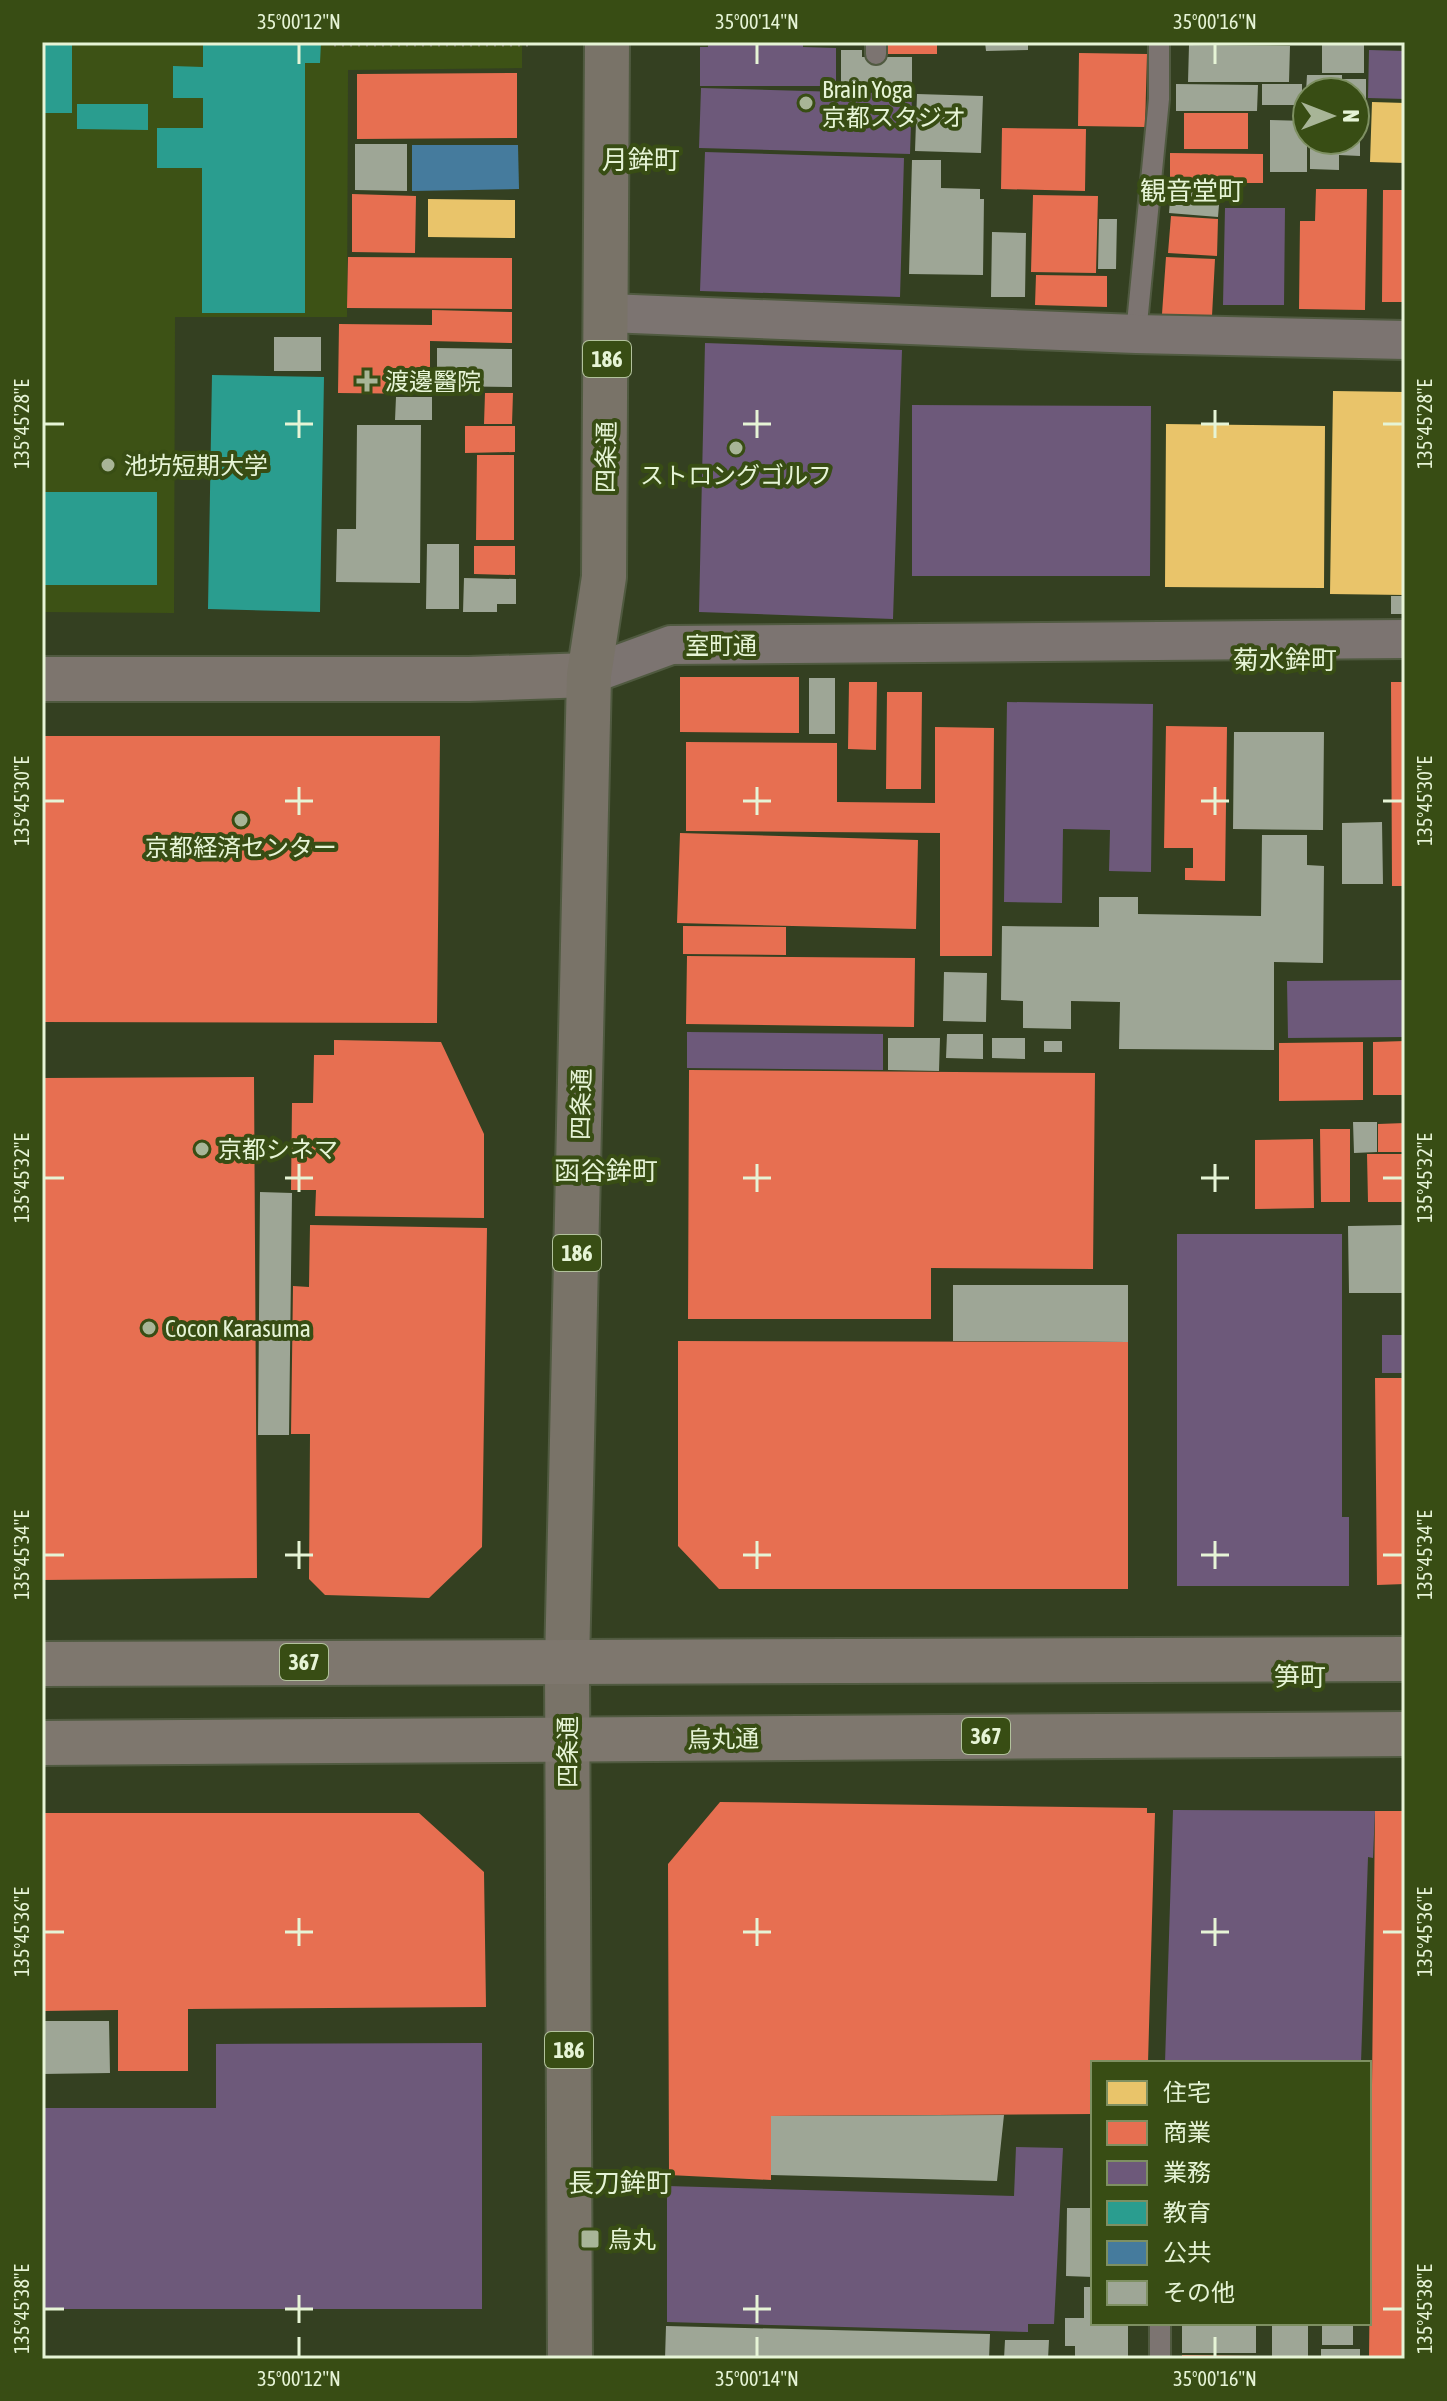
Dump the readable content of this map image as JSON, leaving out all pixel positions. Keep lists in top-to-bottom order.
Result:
{
  "streets": {
    "highway": ["367", "烏丸通"],
    "main road": ["186", "四条通"],
    "street": ["室町通"]
  },
  "crossings": [
    ["四条通", "室町通"],
    ["四条通", "367"],
    ["四条通", "烏丸通"]
  ],
  "districts": [
    "月鉾町",
    "観音堂町",
    "菊水鉾町",
    "函谷鉾町",
    "笋町",
    "長刀鉾町"
  ],
  "places": {
    "other": [
      "Brain Yoga 京都スタジオ",
      "ストロングゴルフ",
      "池坊短期大学",
      "京都経済センター",
      "京都シネマ",
      "Cocon Karasuma"
    ],
    "health": ["渡邊醫院"],
    "transit": ["烏丸"]
  },
  "legend": [
    "住宅",
    "商業",
    "業務",
    "教育",
    "公共",
    "その他"
  ],
  "north": "right",
  "coordinates": [
    "35°00'12\"N",
    "35°00'14\"N",
    "35°00'16\"N",
    "135°45'28\"E",
    "135°45'30\"E",
    "135°45'32\"E",
    "135°45'34\"E",
    "135°45'36\"E",
    "135°45'38\"E"
  ]
}
